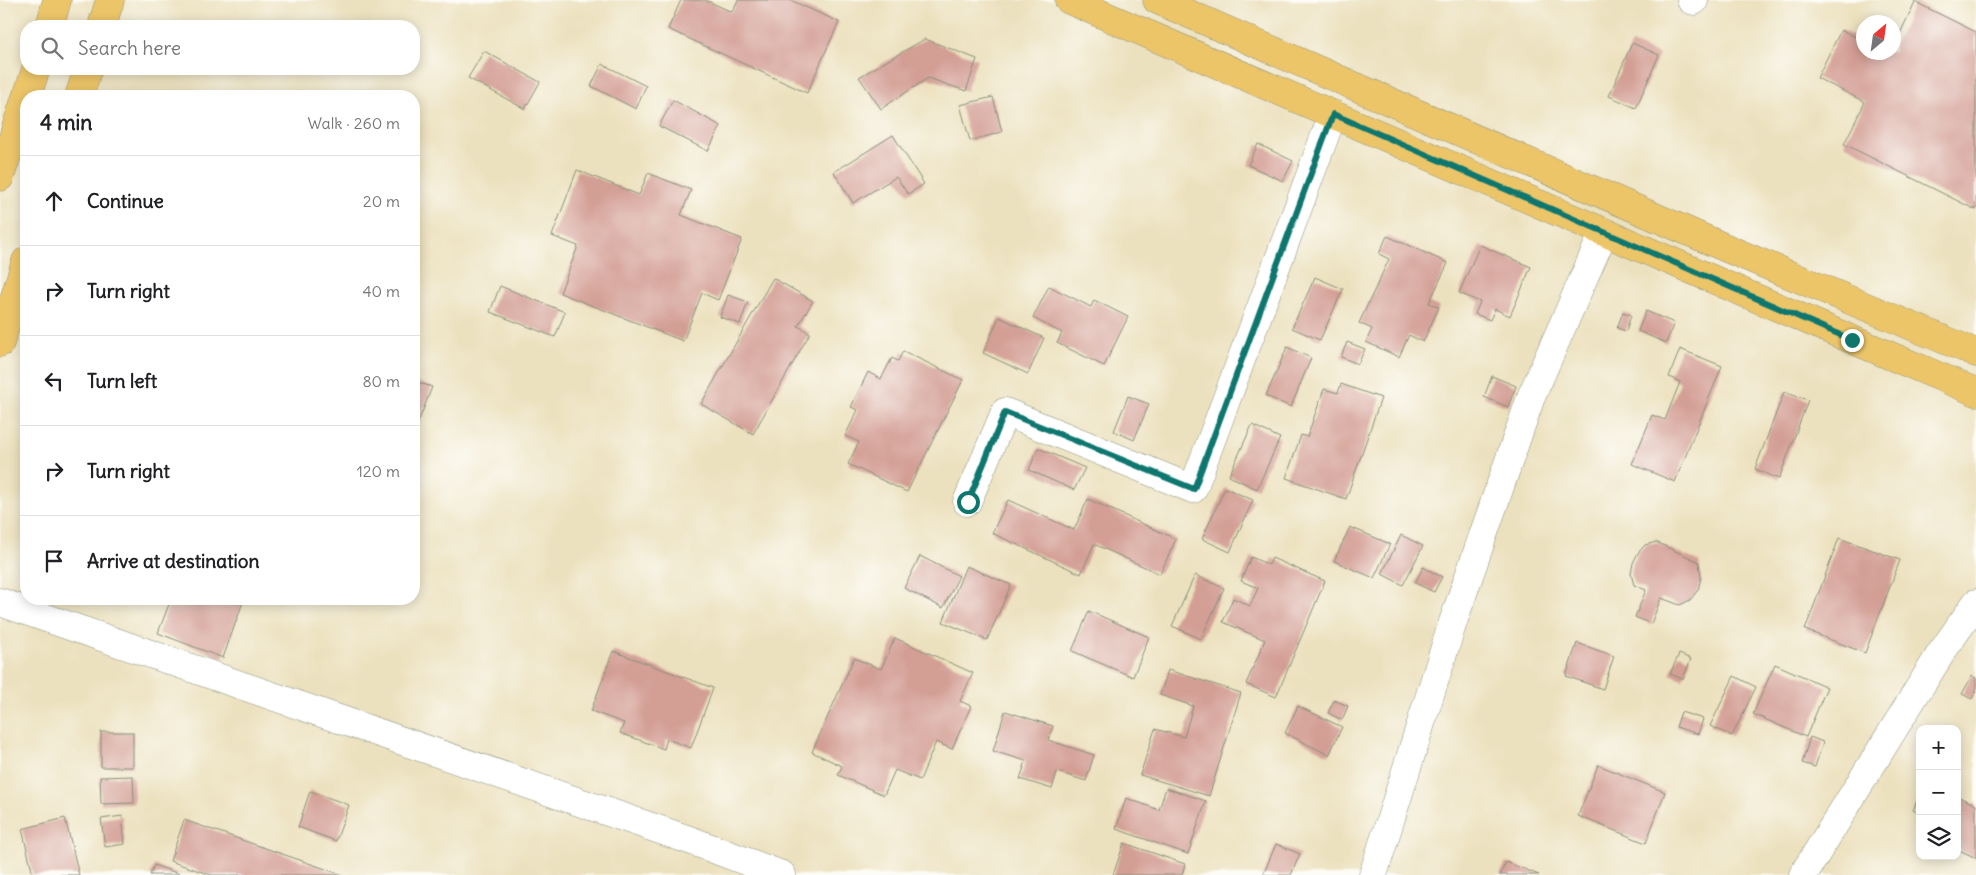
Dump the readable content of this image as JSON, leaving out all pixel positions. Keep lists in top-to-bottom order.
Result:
{
  "north": "top right",
  "page": {
    "search": "Search here",
    "heading": ["4 min", "Walk · 260 m"],
    "list": [
      ["Continue", "20 m"],
      ["Turn right", "40 m"],
      ["Turn left", "80 m"],
      ["Turn right", "120 m"],
      "Arrive at destination"
    ],
    "map_buttons": ["+", "−"]
  }
}
